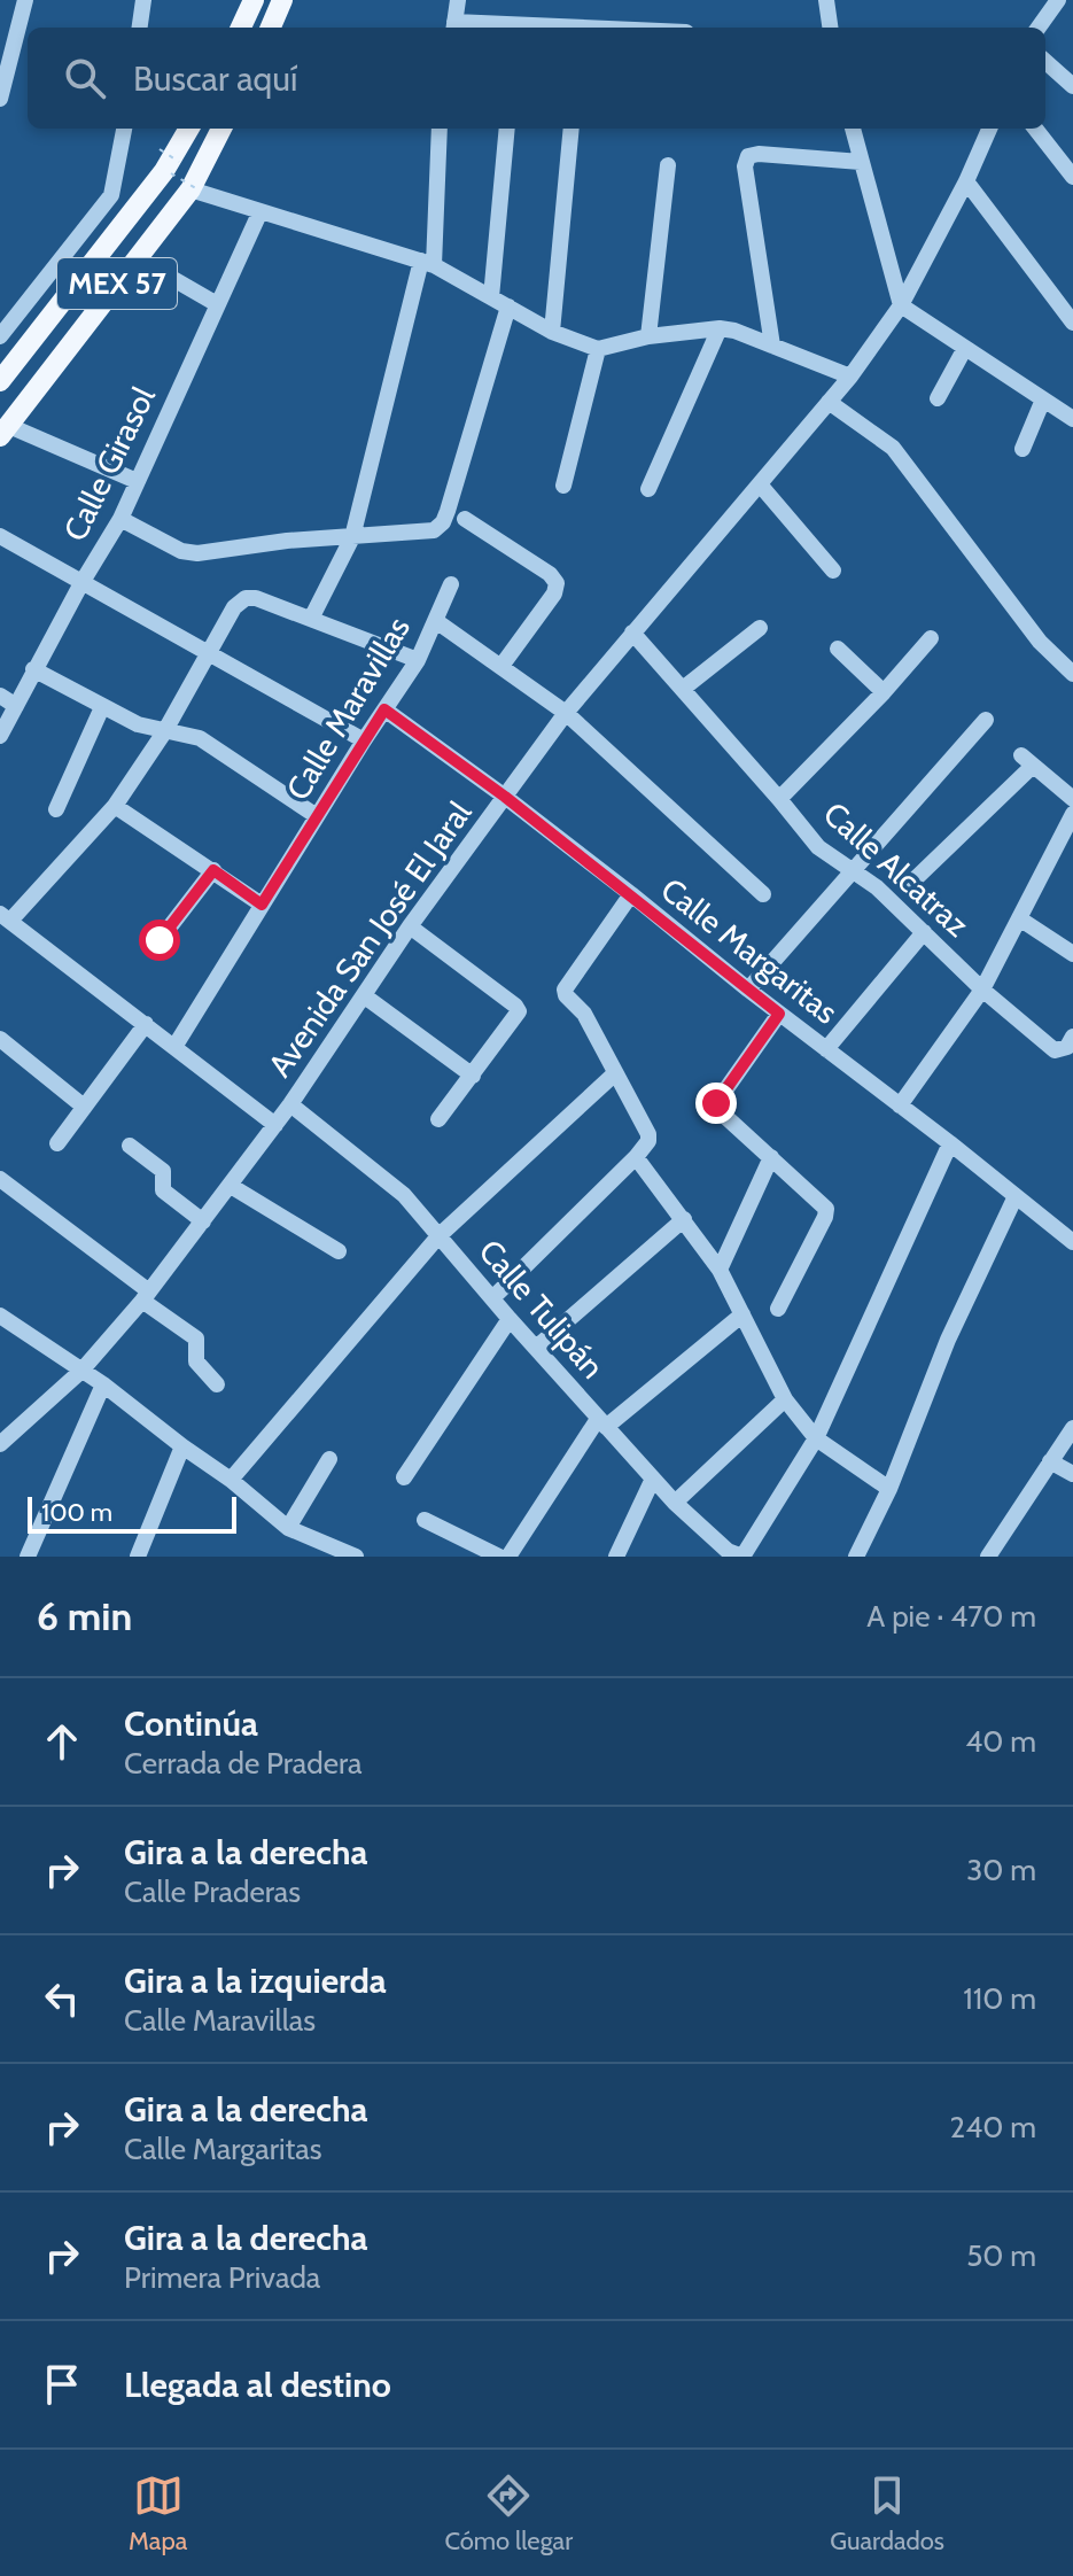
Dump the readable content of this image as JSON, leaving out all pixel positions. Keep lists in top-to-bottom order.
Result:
{
  "streets": {
    "main road": ["MEX 57"],
    "street": [
      "Calle Girasol",
      "Calle Maravillas",
      "Calle Alcatraz",
      "Avenida San José El Jaral",
      "Calle Margaritas",
      "Calle Tulipán"
    ]
  },
  "crossings": [
    ["Calle Maravillas", "Calle Margaritas"],
    ["Calle Alcatraz", "Avenida San José El Jaral"],
    ["Avenida San José El Jaral", "Calle Margaritas"],
    ["Avenida San José El Jaral", "Calle Tulipán"]
  ],
  "scale_bar": "100 m",
  "page": {
    "search": "Buscar aquí",
    "scale": "100 m",
    "heading": ["6 min", "A pie · 470 m"],
    "list": [
      ["Continúa", "Cerrada de Pradera", "40 m"],
      ["Gira a la derecha", "Calle Praderas", "30 m"],
      ["Gira a la izquierda", "Calle Maravillas", "110 m"],
      ["Gira a la derecha", "Calle Margaritas", "240 m"],
      ["Gira a la derecha", "Primera Privada", "50 m"],
      "Llegada al destino"
    ],
    "nav": ["Mapa", "Cómo llegar", "Guardados"]
  }
}
